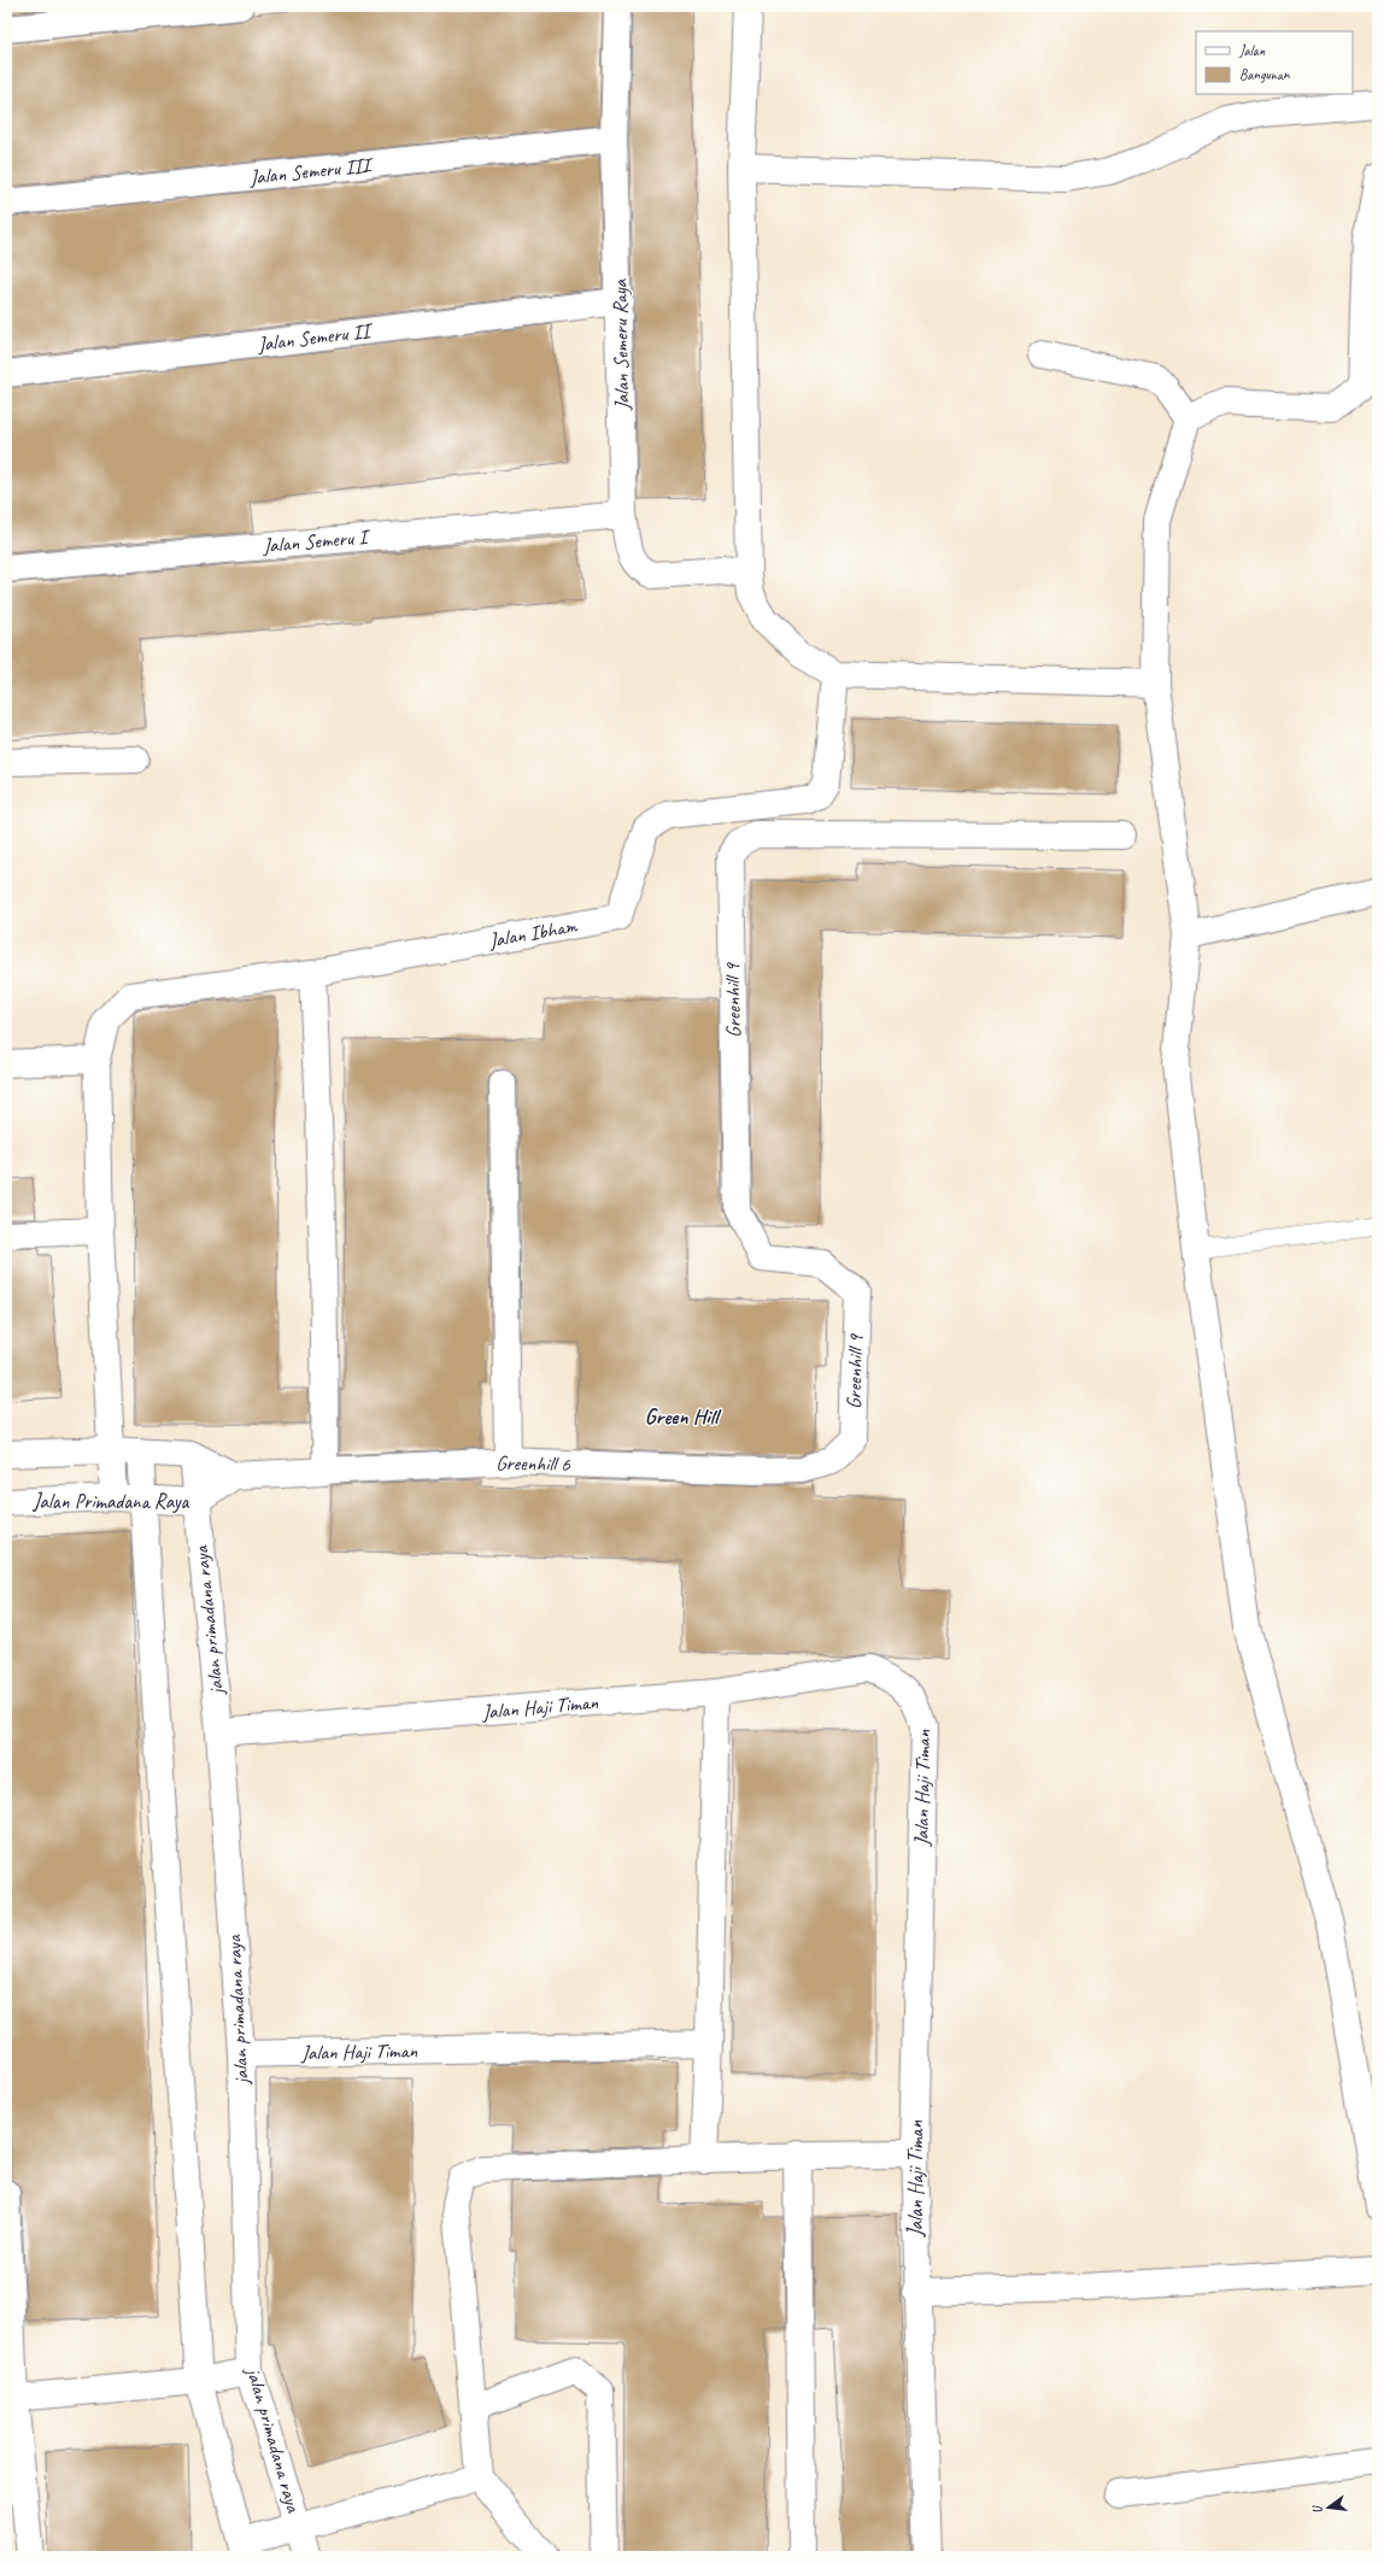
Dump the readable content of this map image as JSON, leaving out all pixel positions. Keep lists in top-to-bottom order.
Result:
{
  "streets": {
    "street": [
      "Jalan Semeru III",
      "Jalan Semeru II",
      "Jalan Semeru Raya",
      "Jalan Semeru I",
      "Jalan Ibham",
      "Greenhill 9",
      "Greenhill 6",
      "Jalan Primadana Raya",
      "jalan primadana raya",
      "Jalan Haji Timan"
    ]
  },
  "crossings": [
    ["Jalan Semeru III", "Jalan Semeru Raya"],
    ["Jalan Semeru II", "Jalan Semeru Raya"],
    ["Jalan Semeru Raya", "Jalan Semeru I"],
    ["Jalan Ibham", "Jalan Primadana Raya"],
    ["Greenhill 9", "Greenhill 6"],
    ["Greenhill 6", "Jalan Primadana Raya"],
    ["Jalan Primadana Raya", "jalan primadana raya"],
    ["jalan primadana raya", "Jalan Haji Timan"]
  ],
  "districts": ["Green Hill"],
  "legend": ["Jalan", "Bangunan"],
  "north": "left"
}
